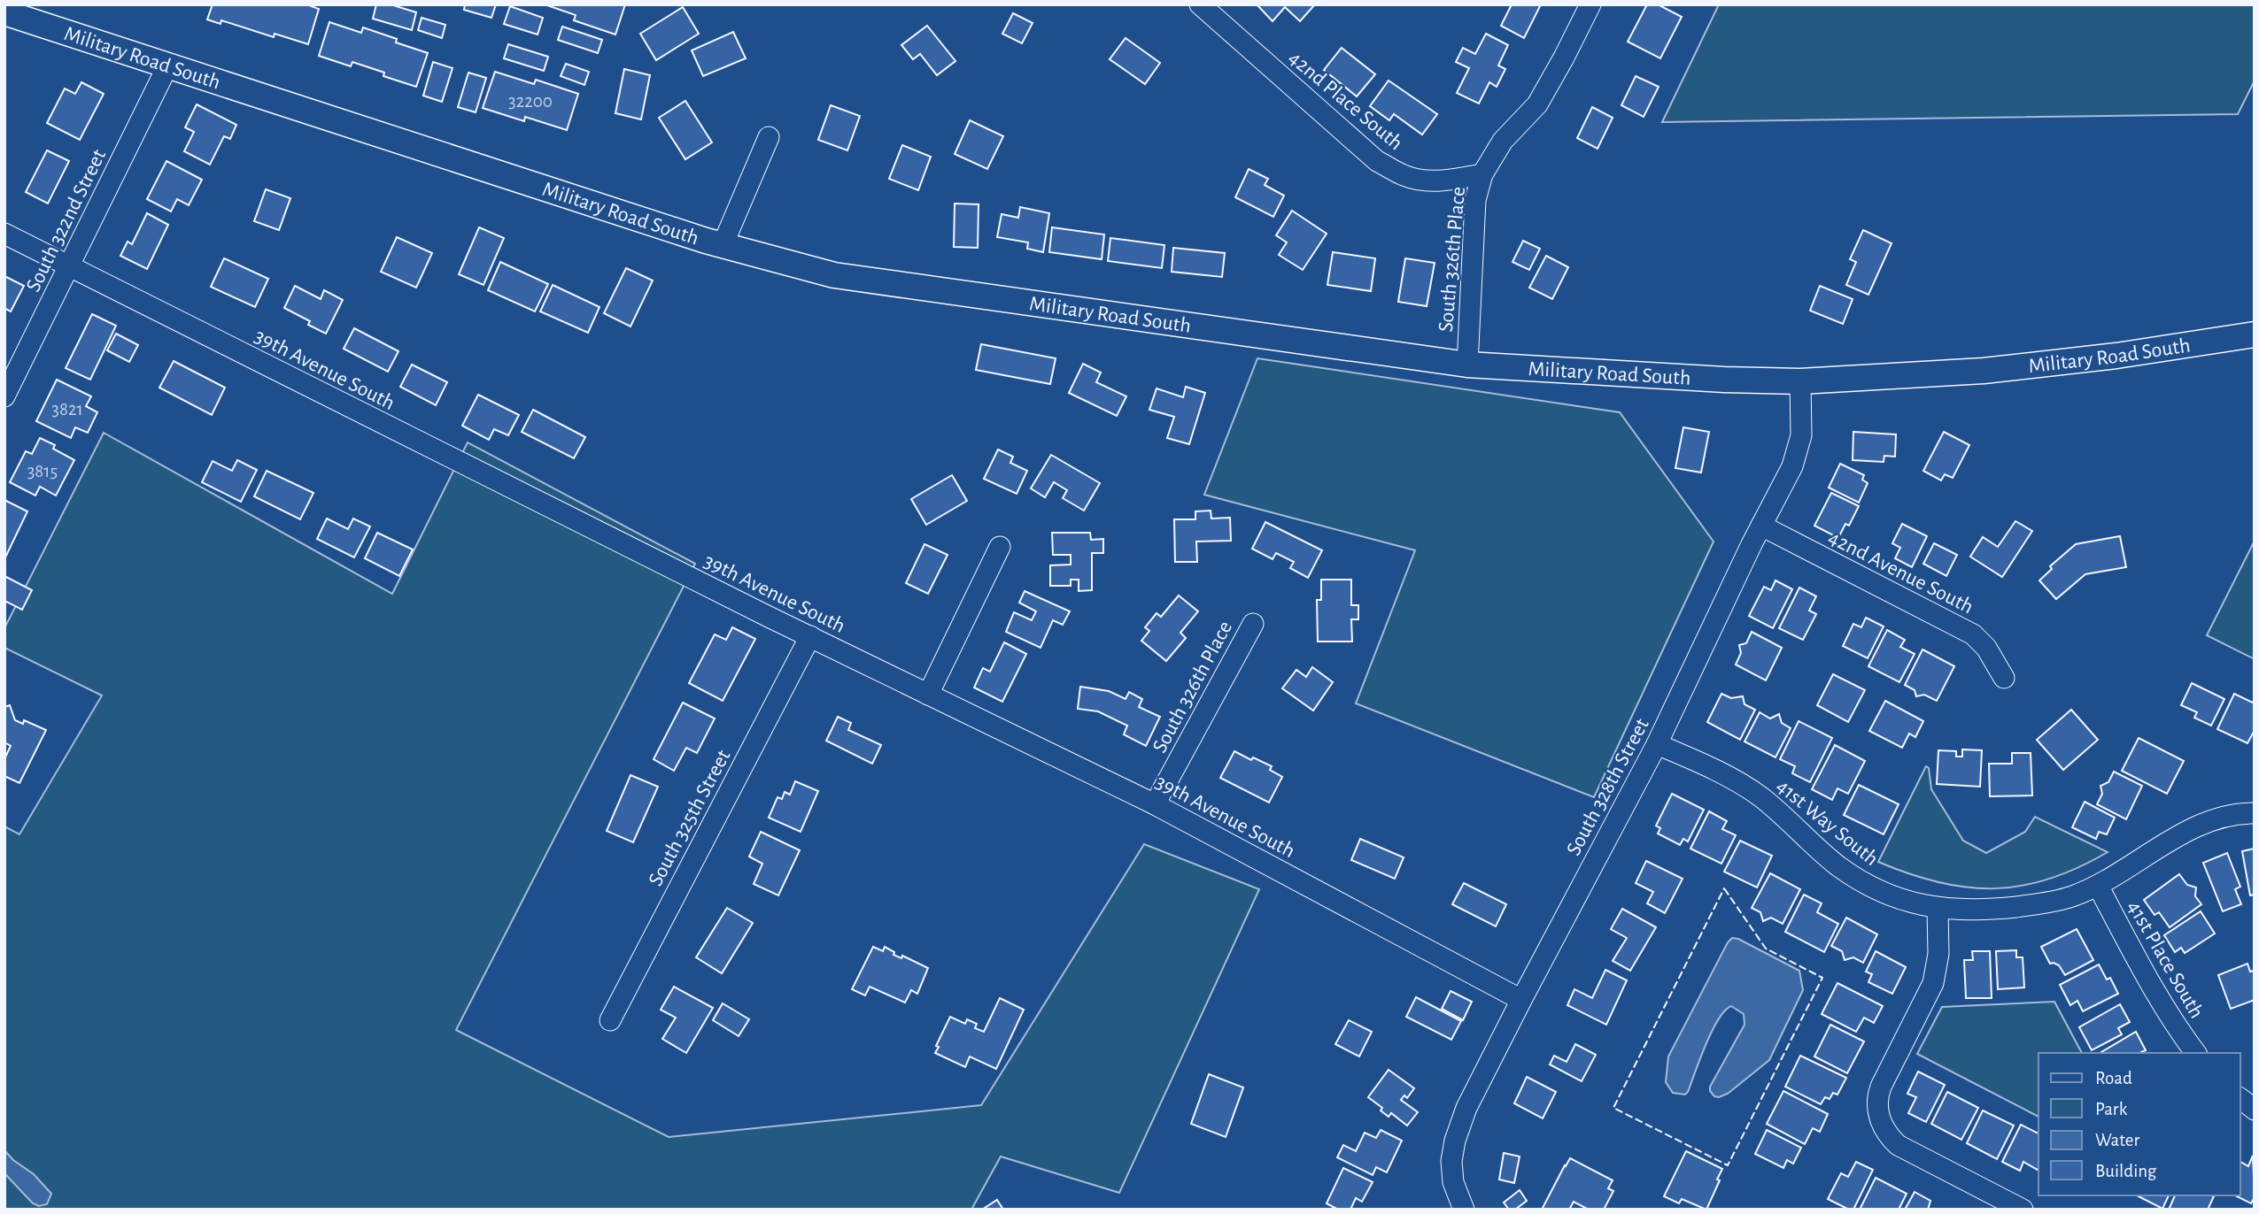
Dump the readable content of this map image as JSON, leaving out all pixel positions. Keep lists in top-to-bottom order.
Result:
{
  "streets": {
    "main road": ["Military Road South"],
    "street": [
      "42nd Place South",
      "South 322nd Street",
      "South 326th Place",
      "39th Avenue South",
      "42nd Avenue South",
      "South 328th Street",
      "South 325th Street",
      "41st Way South",
      "41st Place South"
    ]
  },
  "crossings": [
    ["Military Road South", "South 322nd Street"],
    ["Military Road South", "South 326th Place"],
    ["Military Road South", "South 328th Street"],
    ["42nd Place South", "South 326th Place"],
    ["South 322nd Street", "39th Avenue South"],
    ["South 326th Place", "39th Avenue South"],
    ["39th Avenue South", "South 328th Street"],
    ["39th Avenue South", "South 325th Street"],
    ["42nd Avenue South", "South 328th Street"],
    ["South 328th Street", "41st Way South"],
    ["41st Way South", "41st Place South"]
  ],
  "house_numbers": ["32200", "3821", "3815"],
  "legend": [
    "Road",
    "Park",
    "Water",
    "Building"
  ]
}
